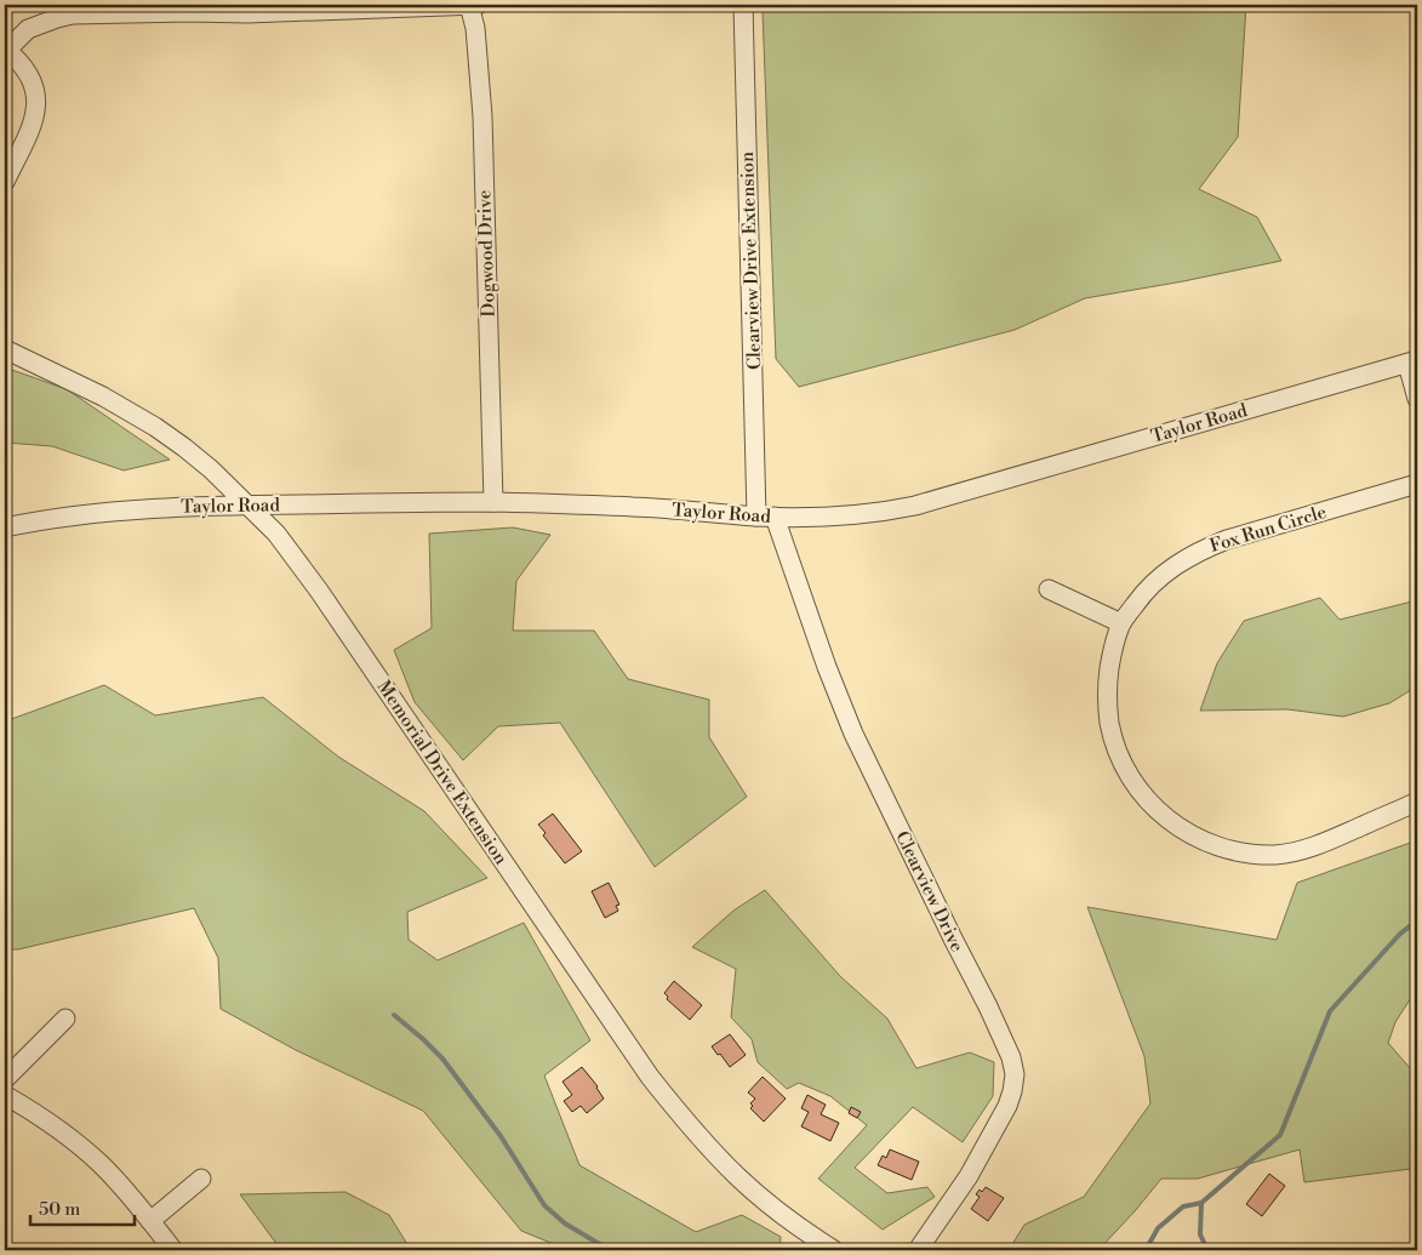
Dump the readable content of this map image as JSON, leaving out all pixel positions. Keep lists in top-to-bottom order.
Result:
{
  "streets": {
    "street": [
      "Dogwood Drive",
      "Clearview Drive Extension",
      "Taylor Road",
      "Fox Run Circle",
      "Memorial Drive Extension",
      "Clearview Drive"
    ]
  },
  "crossings": [
    ["Dogwood Drive", "Taylor Road"],
    ["Clearview Drive Extension", "Taylor Road"],
    ["Clearview Drive Extension", "Clearview Drive"],
    ["Taylor Road", "Memorial Drive Extension"],
    ["Taylor Road", "Clearview Drive"]
  ],
  "scale_bar": "50 m"
}
